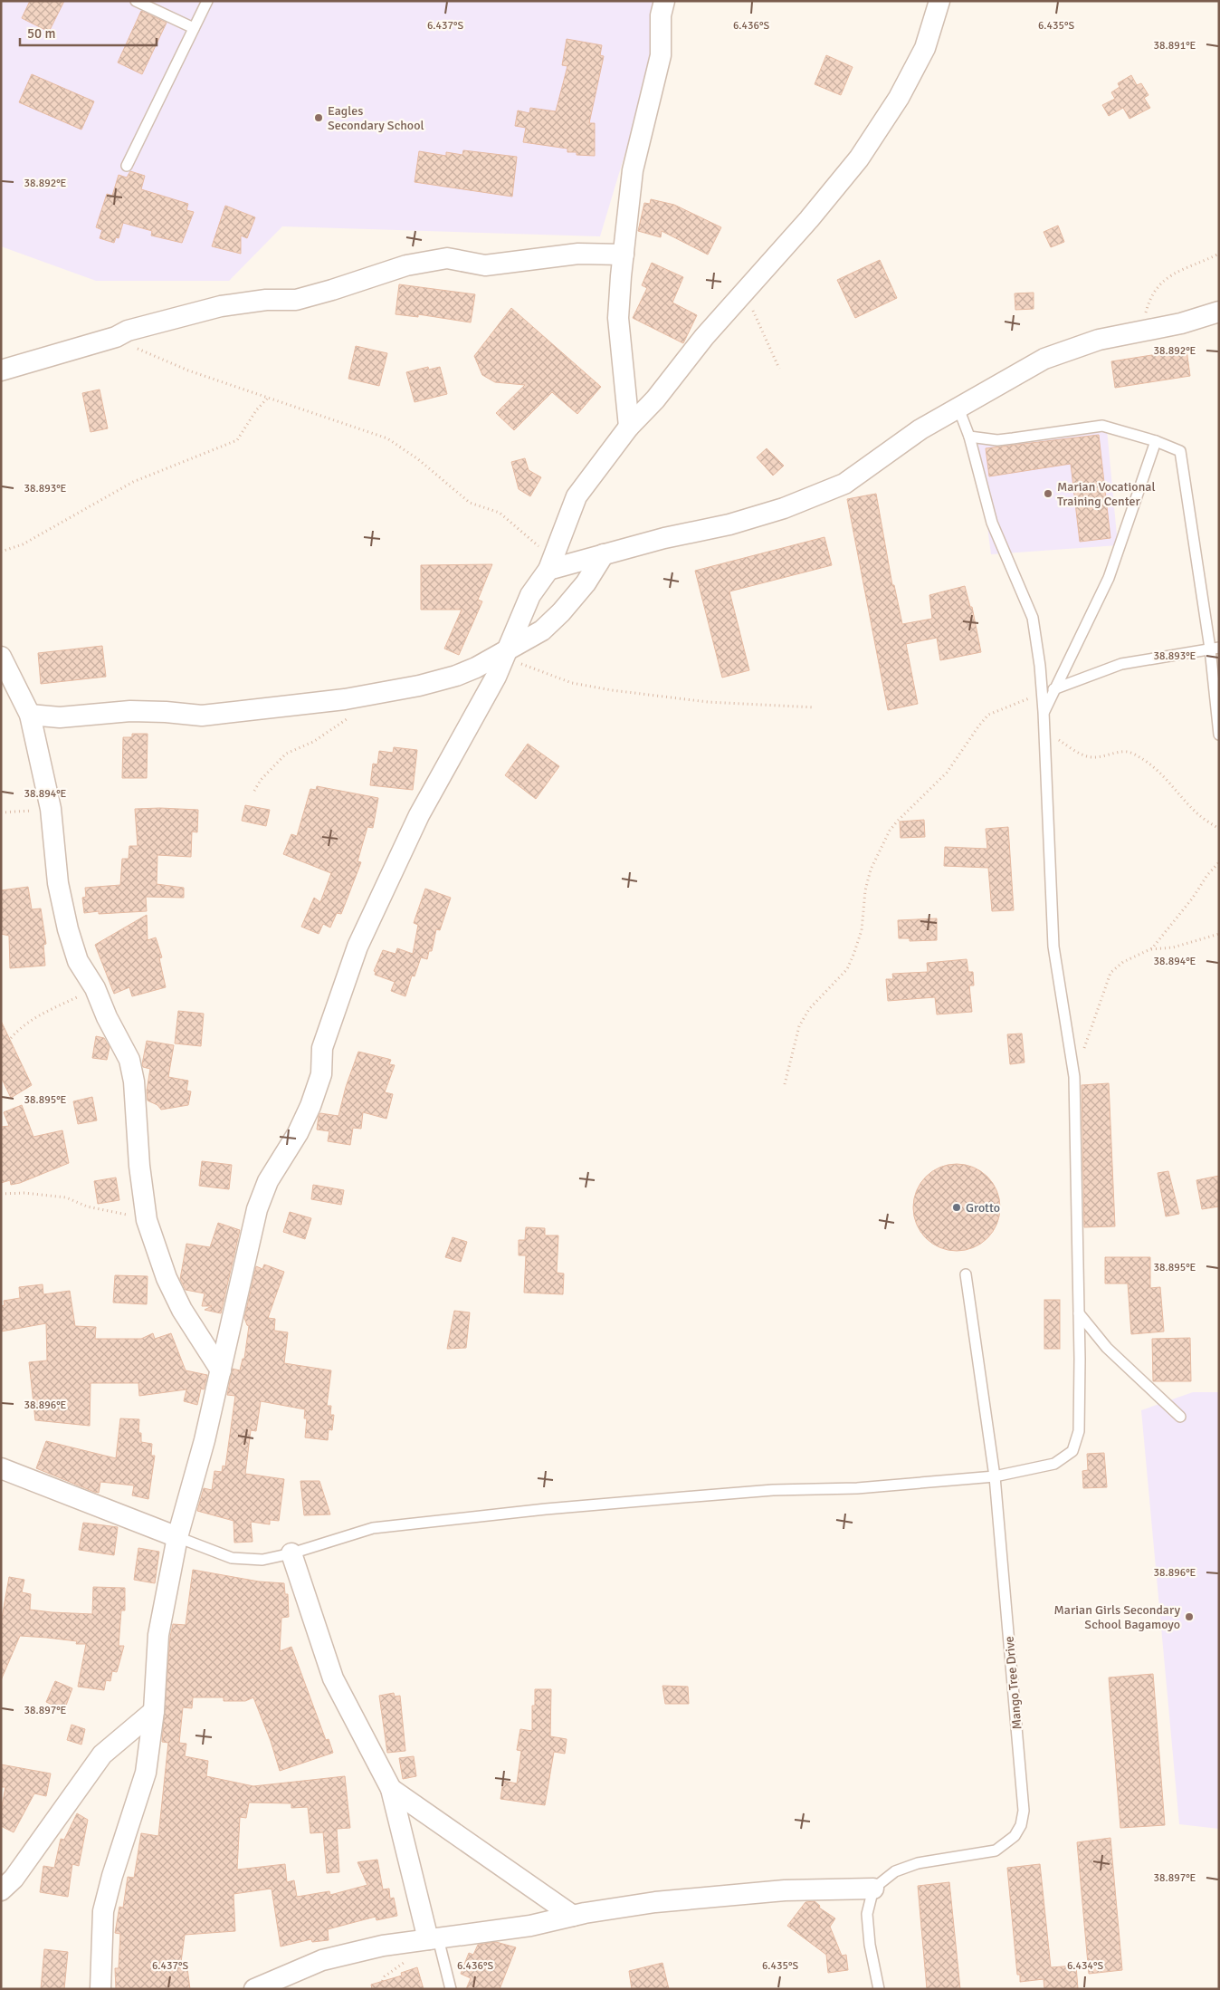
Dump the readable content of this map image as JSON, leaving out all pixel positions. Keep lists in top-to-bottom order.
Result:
{
  "streets": {
    "lane": ["Mango Tree Drive"]
  },
  "places": [
    "Eagles Secondary School",
    "Marian Vocational Training Center",
    "Grotto",
    "Marian Girls Secondary School Bagamoyo"
  ],
  "scale_bar": "50 m",
  "coordinates": [
    "6.437°S",
    "6.436°S",
    "6.435°S",
    "38.891°E",
    "38.892°E",
    "38.893°E",
    "38.894°E",
    "38.895°E",
    "38.896°E",
    "38.897°E",
    "6.434°S"
  ]
}
